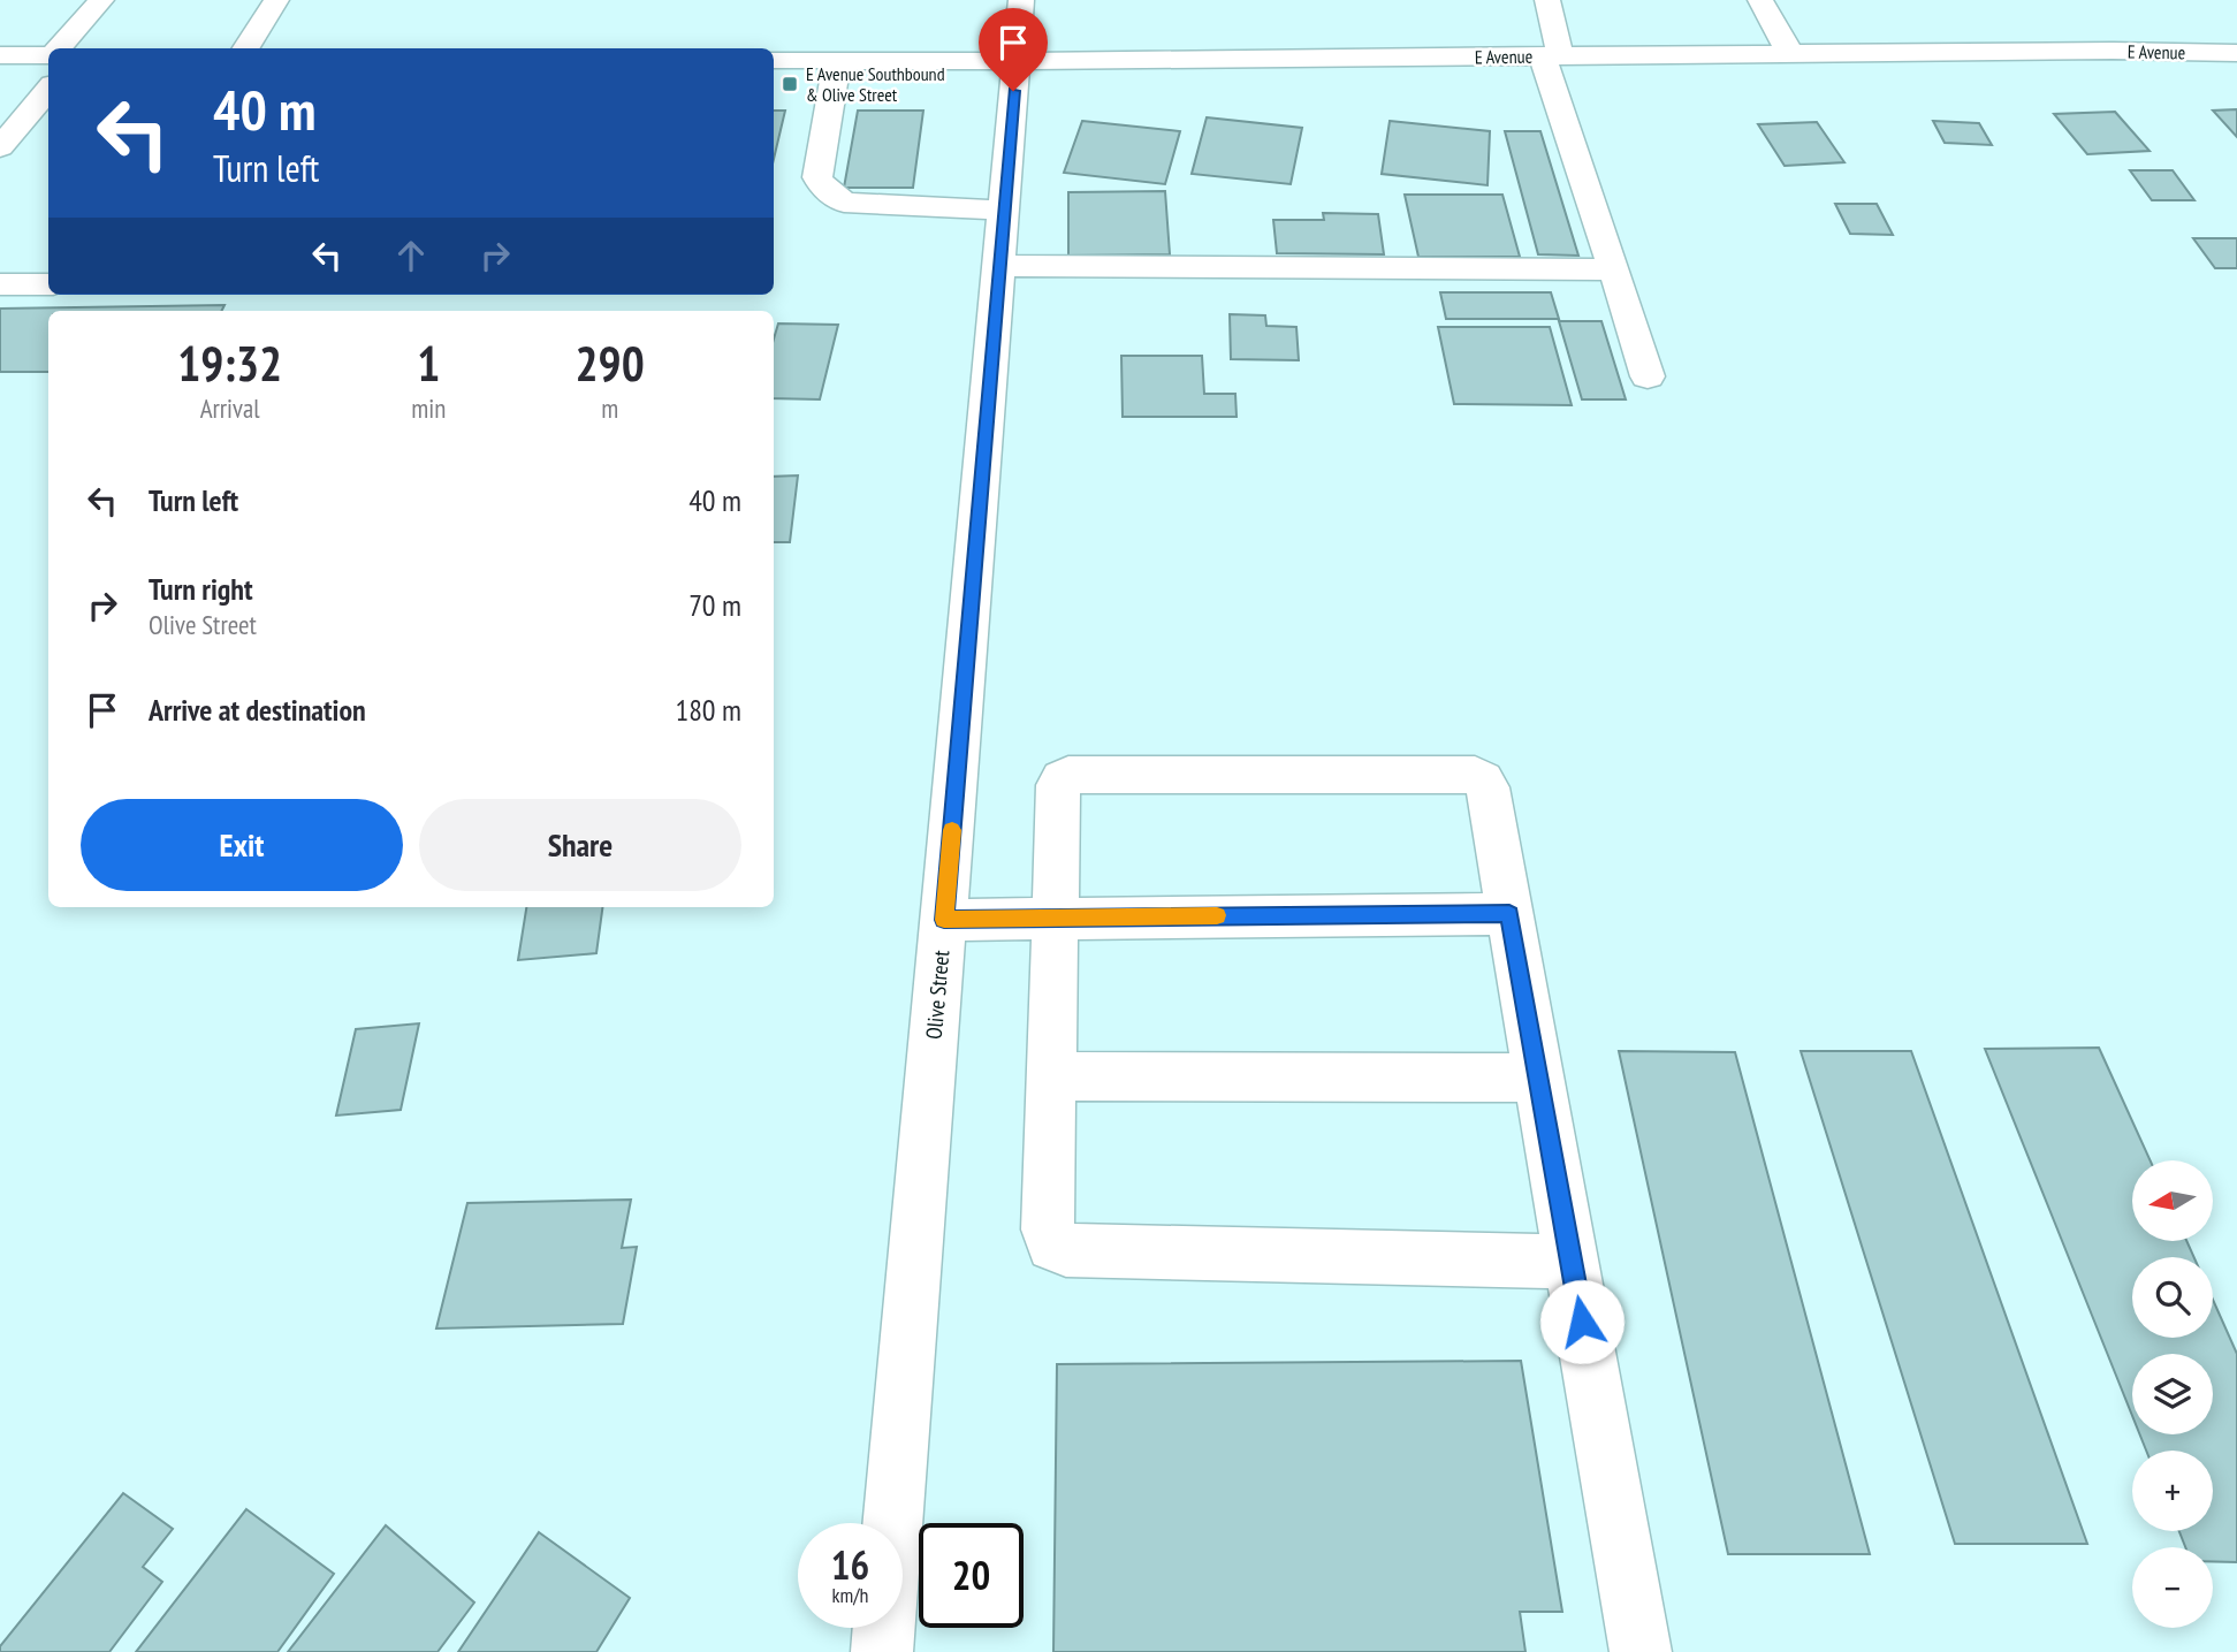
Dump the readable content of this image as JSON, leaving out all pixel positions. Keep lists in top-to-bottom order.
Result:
{
  "streets": {
    "street": ["E Avenue", "Olive Street"]
  },
  "crossings": [
    ["E Avenue", "Olive Street"]
  ],
  "places": {
    "transit": ["E Avenue Southbound & Olive Street"]
  },
  "north": "left",
  "page": {
    "turn": ["40 m", "Turn left"],
    "eta": [
      "19:32",
      "Arrival",
      "1",
      "min",
      "290",
      "m"
    ],
    "list": [
      {
        "name": "Turn left",
        "value": "40 m"
      },
      {
        "name": "Turn right",
        "note": "Olive Street",
        "value": "70 m"
      },
      {
        "name": "Arrive at destination",
        "value": "180 m"
      }
    ],
    "buttons": ["Exit", "Share"],
    "map_buttons": ["+", "−"],
    "speed": "16 km/h",
    "limit": "20"
  }
}
